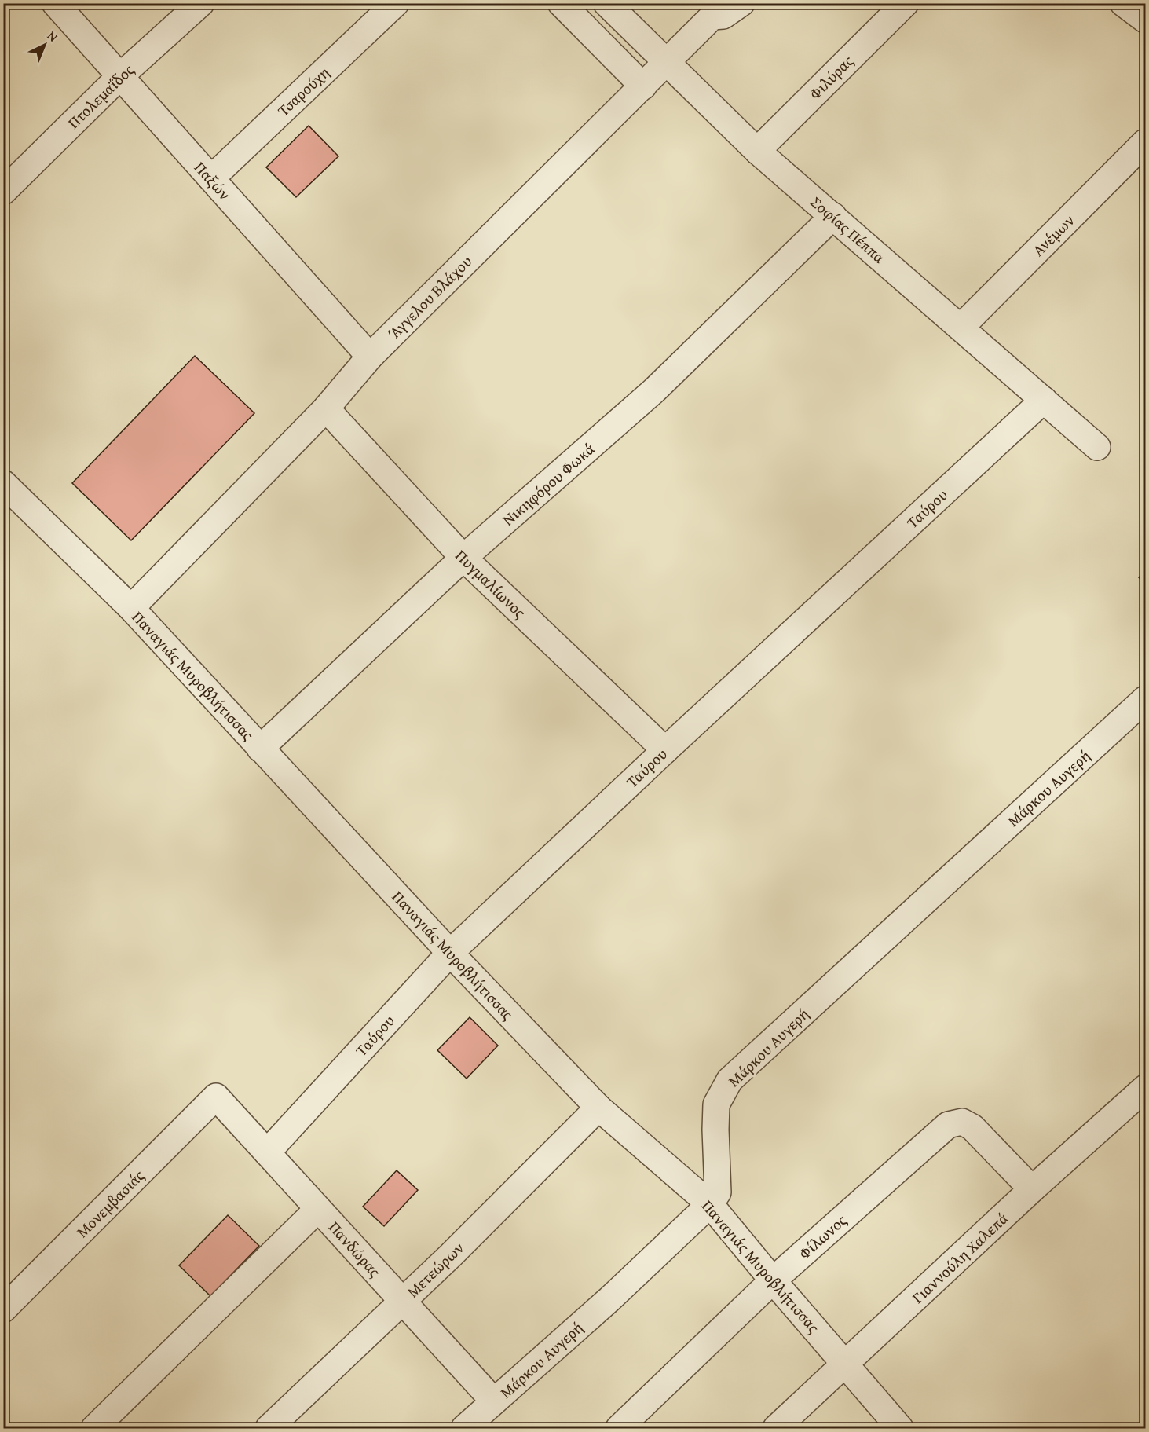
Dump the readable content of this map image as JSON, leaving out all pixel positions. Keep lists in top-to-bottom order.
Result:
{
  "streets": {
    "street": [
      "Φιλύρας",
      "Τσαρούχη",
      "Πτολεμαΐδος",
      "Παξών",
      "Σοφίας Πέππα",
      "Ανέμων",
      "Άγγελου Βλάχου",
      "Νικηφόρου Φωκά",
      "Ταύρου",
      "Πυγμαλίωνος",
      "Παναγιάς Μυροβλήτισσας",
      "Μάρκου Αυγερή",
      "Μονεμβασιάς",
      "Φίλωνος",
      "Πανδώρας",
      "Γιαννούλη Χαλεπά",
      "Μετεώρων"
    ]
  },
  "crossings": [
    ["Φιλύρας", "Σοφίας Πέππα"],
    ["Τσαρούχη", "Παξών"],
    ["Πτολεμαΐδος", "Παξών"],
    ["Παξών", "Άγγελου Βλάχου"],
    ["Σοφίας Πέππα", "Ανέμων"],
    ["Σοφίας Πέππα", "Άγγελου Βλάχου"],
    ["Σοφίας Πέππα", "Νικηφόρου Φωκά"],
    ["Σοφίας Πέππα", "Ταύρου"],
    ["Άγγελου Βλάχου", "Πυγμαλίωνος"],
    ["Άγγελου Βλάχου", "Παναγιάς Μυροβλήτισσας"],
    ["Νικηφόρου Φωκά", "Πυγμαλίωνος"],
    ["Νικηφόρου Φωκά", "Παναγιάς Μυροβλήτισσας"],
    ["Ταύρου", "Πυγμαλίωνος"],
    ["Ταύρου", "Παναγιάς Μυροβλήτισσας"],
    ["Ταύρου", "Πανδώρας"],
    ["Παναγιάς Μυροβλήτισσας", "Μάρκου Αυγερή"],
    ["Παναγιάς Μυροβλήτισσας", "Φίλωνος"],
    ["Παναγιάς Μυροβλήτισσας", "Γιαννούλη Χαλεπά"],
    ["Παναγιάς Μυροβλήτισσας", "Μετεώρων"],
    ["Μάρκου Αυγερή", "Πανδώρας"],
    ["Μονεμβασιάς", "Πανδώρας"],
    ["Φίλωνος", "Γιαννούλη Χαλεπά"],
    ["Πανδώρας", "Μετεώρων"]
  ],
  "north": "top right"
}
